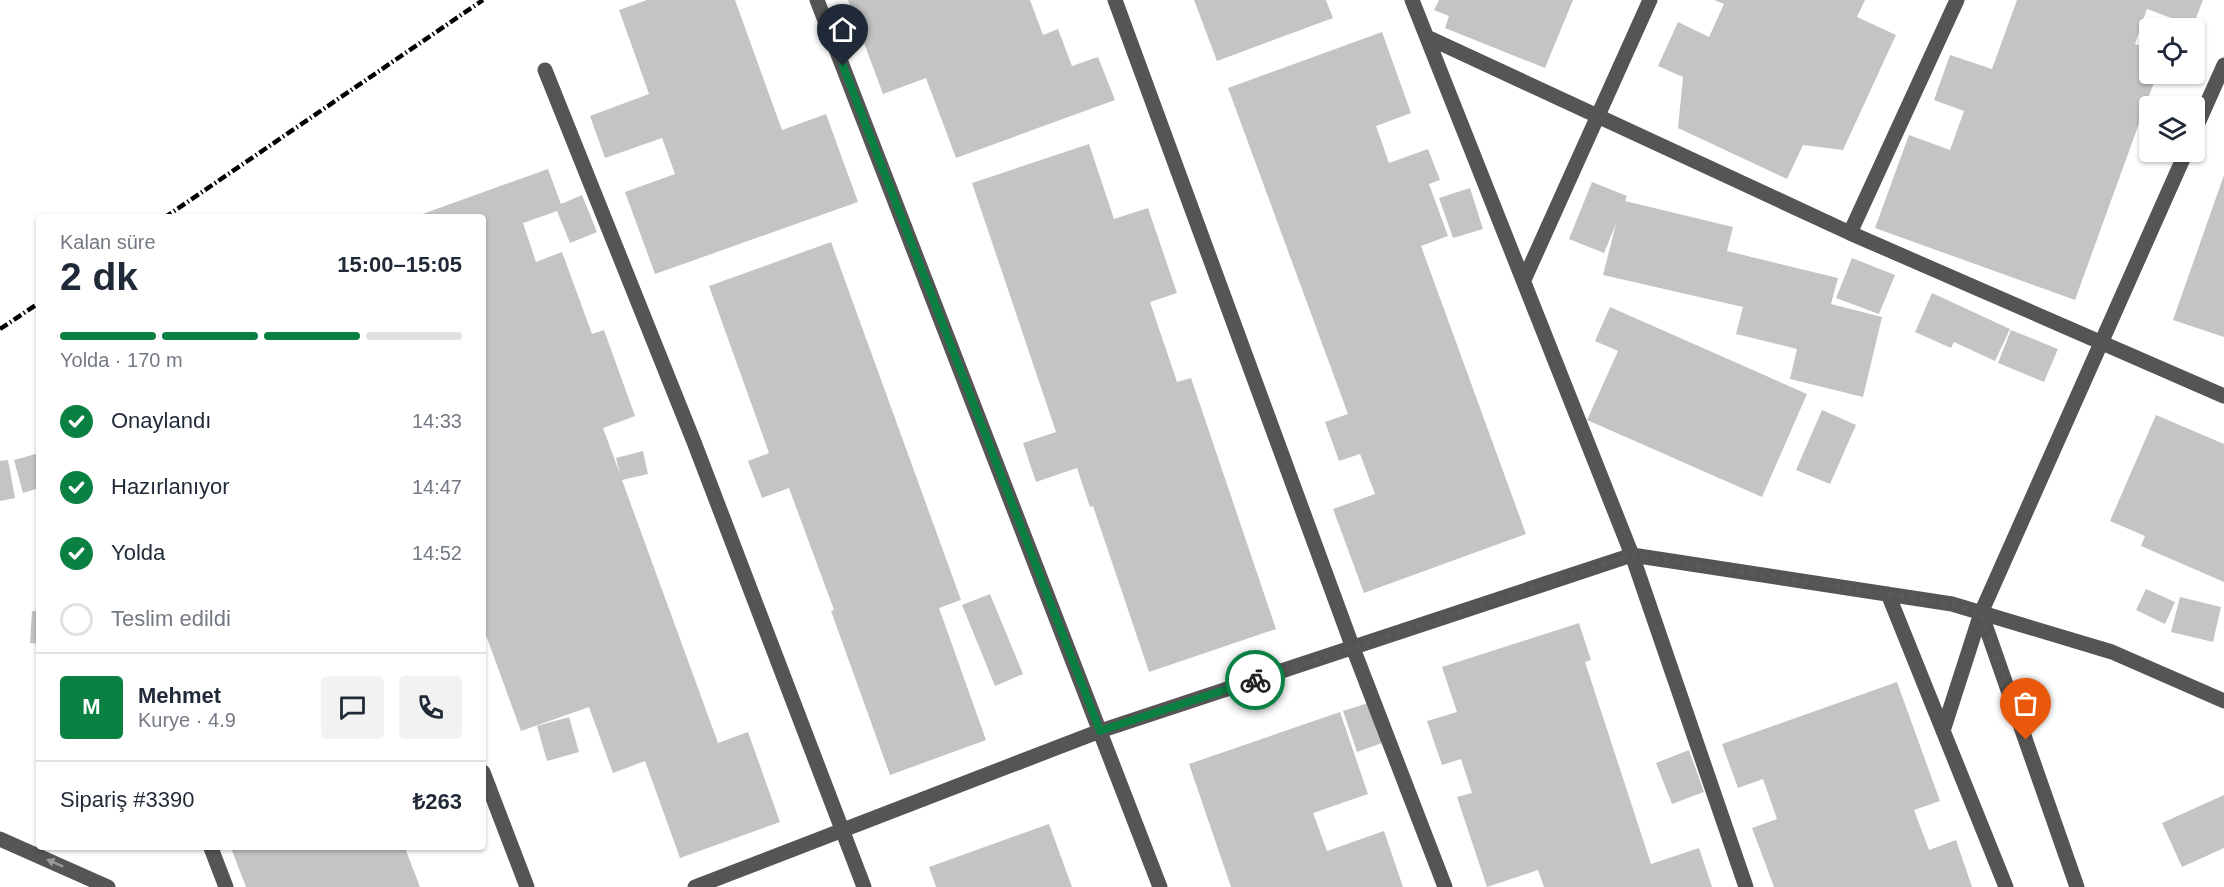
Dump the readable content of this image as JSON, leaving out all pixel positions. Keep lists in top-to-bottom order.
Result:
{
  "page": {
    "heading": ["2 dk", "Kalan süre", "15:00–15:05"],
    "panel": [
      "Mehmet",
      "Kurye · 4.9",
      "Sipariş #3390",
      "₺263"
    ],
    "bar": "Yolda · 170 m",
    "list": [
      ["Onaylandı", "14:33"],
      ["Hazırlanıyor", "14:47"],
      ["Yolda", "14:52"],
      "Teslim edildi"
    ],
    "round": "M"
  }
}
